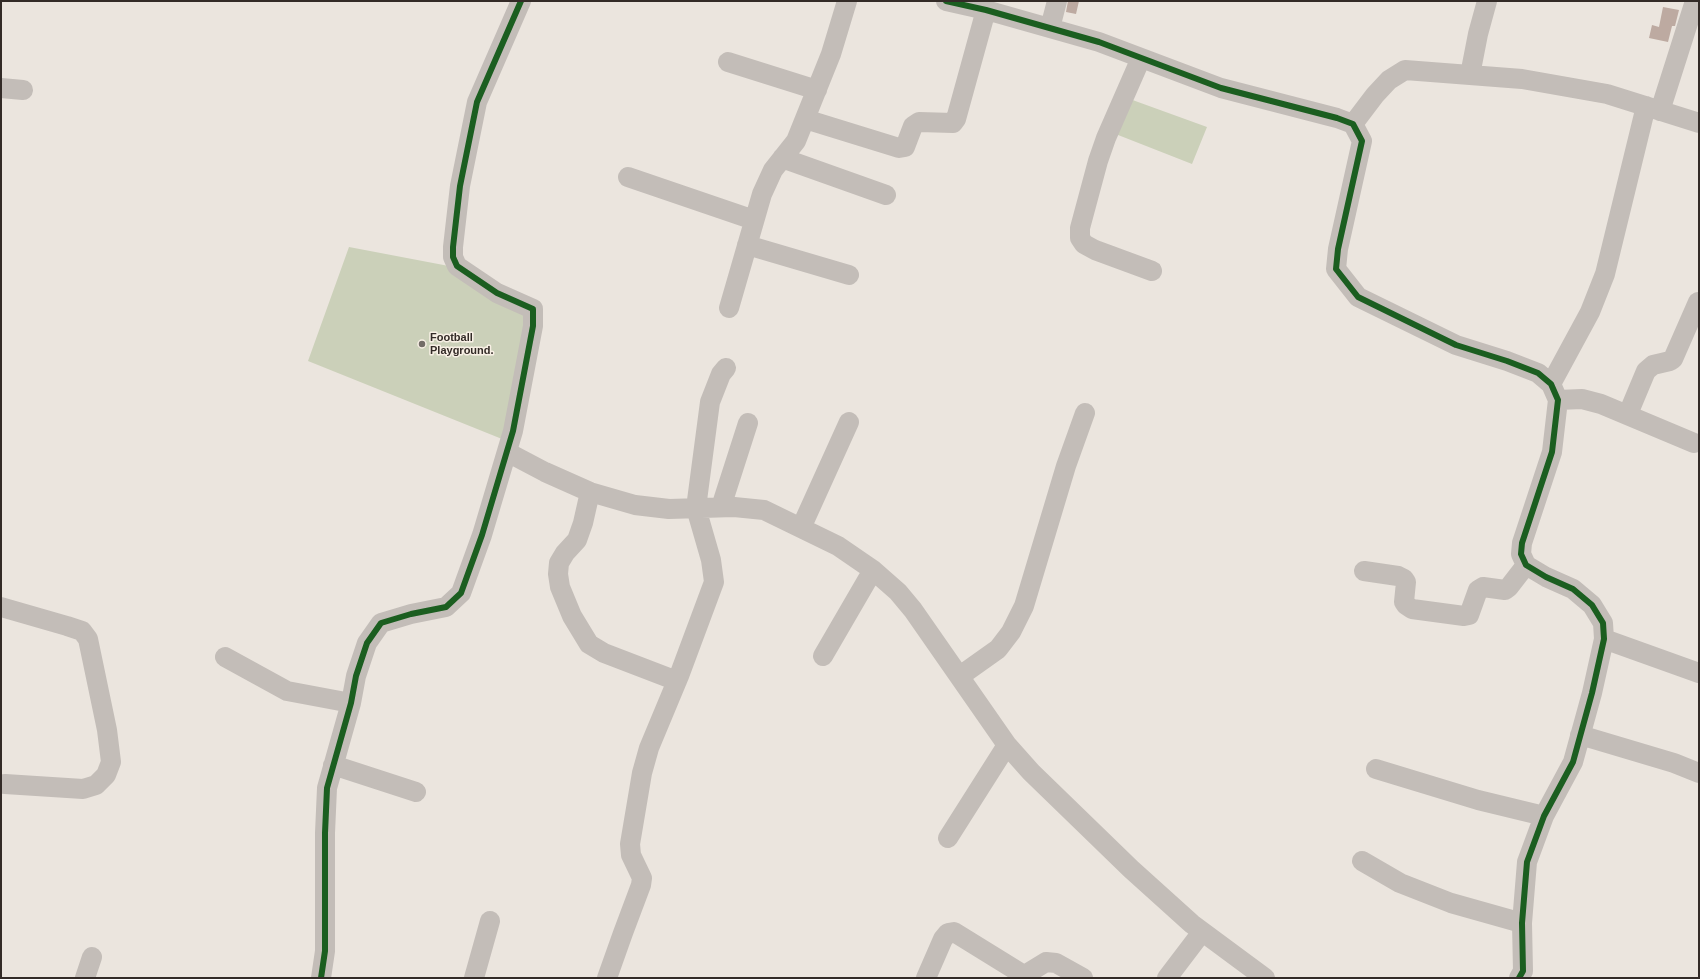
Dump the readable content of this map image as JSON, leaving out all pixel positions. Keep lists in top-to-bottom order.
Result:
{
  "places": ["Football Playground."]
}
